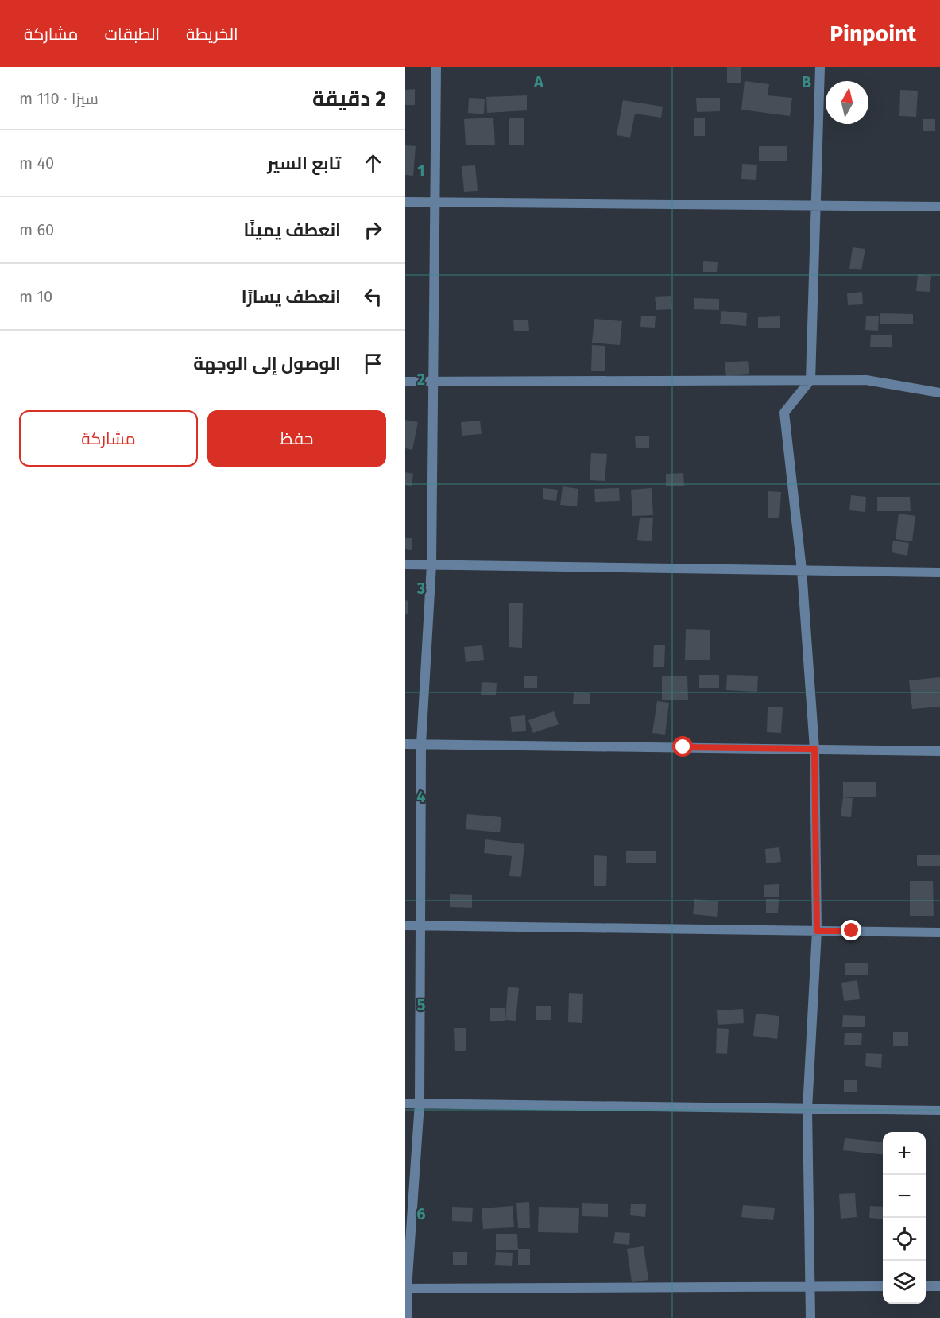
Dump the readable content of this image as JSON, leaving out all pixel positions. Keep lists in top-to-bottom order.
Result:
{
  "north": "top",
  "page": {
    "header": "Pinpoint",
    "nav": ["الخريطة", "الطبقات", "مشاركة"],
    "heading": ["2 دقيقة", "سيرًا · 110 m"],
    "list": [
      ["تابع السير", "40 m"],
      ["انعطف يمينًا", "60 m"],
      ["انعطف يسارًا", "10 m"],
      "الوصول إلى الوجهة"
    ],
    "buttons": ["حفظ", "مشاركة"],
    "map_buttons": ["+", "−"]
  },
  "grid": {
    "columns": ["A", "B"],
    "rows": [
      "1",
      "2",
      "3",
      "4",
      "5",
      "6"
    ]
  }
}
